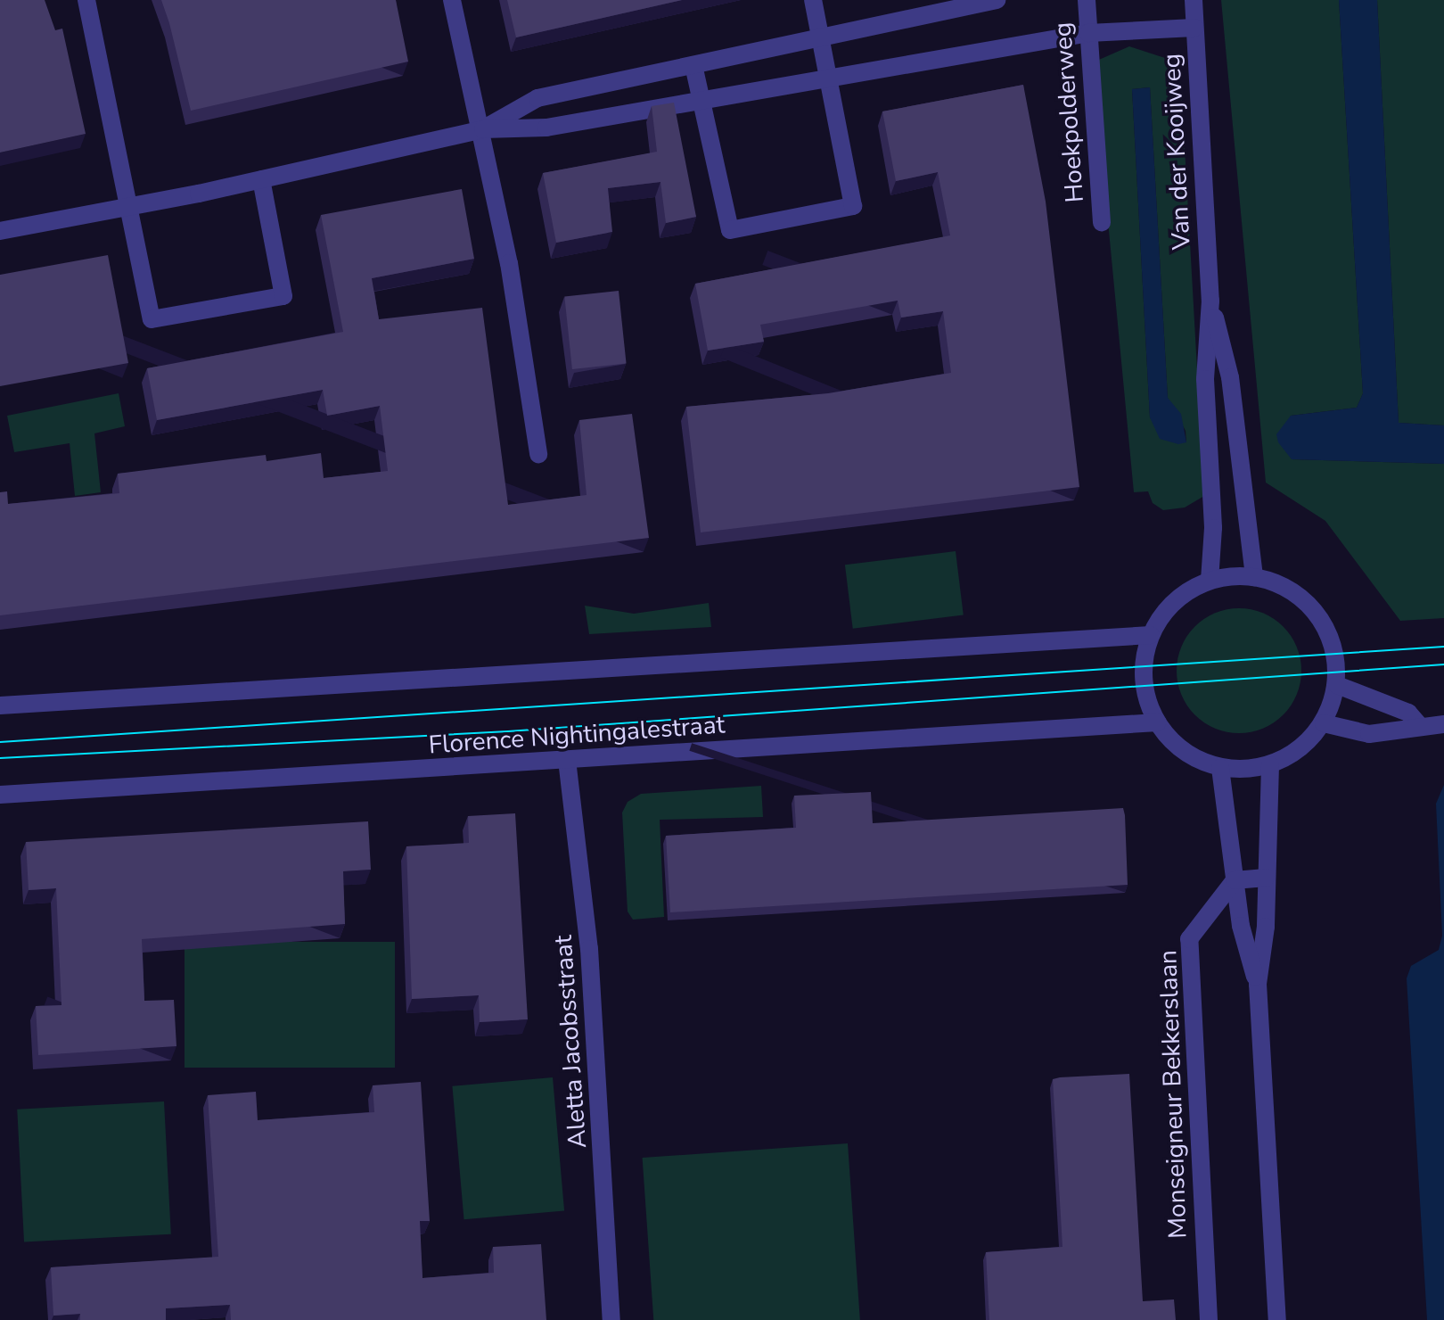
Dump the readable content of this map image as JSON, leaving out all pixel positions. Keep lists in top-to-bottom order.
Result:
{
  "streets": {
    "street": [
      "Hoekpolderweg",
      "Van der Kooijweg",
      "Florence Nightingalestraat",
      "Aletta Jacobsstraat",
      "Monseigneur Bekkerslaan"
    ]
  },
  "crossings": [
    ["Van der Kooijweg", "Florence Nightingalestraat"],
    ["Florence Nightingalestraat", "Aletta Jacobsstraat"]
  ]
}
